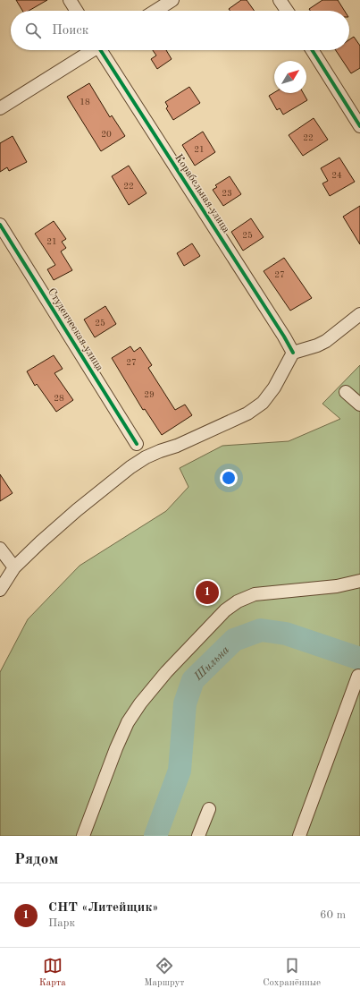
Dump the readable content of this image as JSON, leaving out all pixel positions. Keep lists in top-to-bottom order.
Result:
{
  "streets": {
    "street": ["Корабельная улица", "Студенческая улица"]
  },
  "water": ["Шильна"],
  "house_numbers": [
    "18",
    "20",
    "22",
    "21",
    "24",
    "22",
    "23",
    "25",
    "21",
    "27",
    "25",
    "27",
    "29",
    "28"
  ],
  "north": "top right",
  "page": {
    "search": "Поиск",
    "pins": "1",
    "heading": "Рядом",
    "list": [
      {
        "mark": "1",
        "name": "СНТ «Литейщик»",
        "note": "Парк",
        "value": "60 m"
      }
    ],
    "nav": ["Карта", "Маршрут", "Сохранённые"]
  }
}
